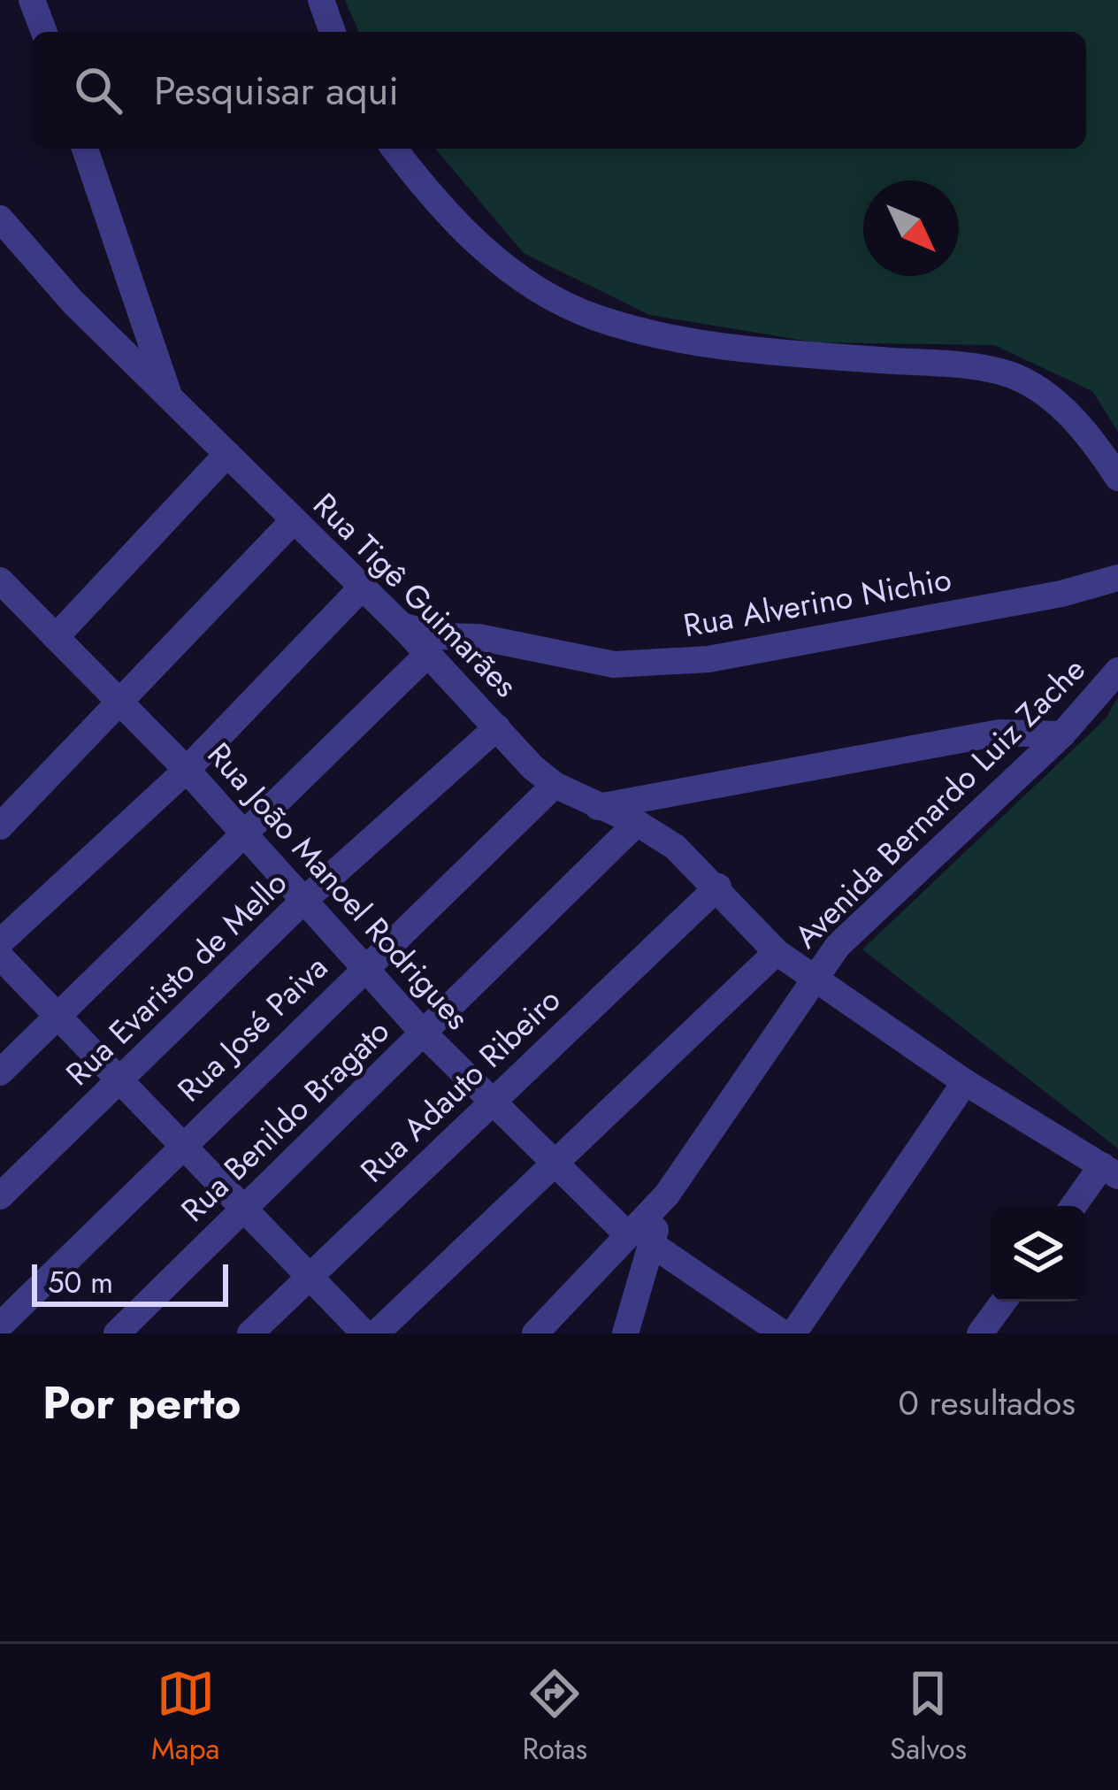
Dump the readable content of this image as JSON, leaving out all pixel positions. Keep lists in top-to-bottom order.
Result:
{
  "streets": {
    "street": [
      "Rua Tigê Guimarães",
      "Rua Alverino Nichio",
      "Avenida Bernardo Luiz Zache",
      "Rua João Manoel Rodrigues",
      "Rua Evaristo de Mello",
      "Rua José Paiva",
      "Rua Adauto Ribeiro",
      "Rua Benildo Bragato"
    ]
  },
  "crossings": [
    ["Rua Tigê Guimarães", "Rua Alverino Nichio"],
    ["Rua Tigê Guimarães", "Avenida Bernardo Luiz Zache"],
    ["Rua Tigê Guimarães", "Rua Evaristo de Mello"],
    ["Rua Tigê Guimarães", "Rua José Paiva"],
    ["Rua Tigê Guimarães", "Rua Adauto Ribeiro"],
    ["Rua Tigê Guimarães", "Rua Benildo Bragato"],
    ["Avenida Bernardo Luiz Zache", "Rua João Manoel Rodrigues"],
    ["Rua João Manoel Rodrigues", "Rua Evaristo de Mello"],
    ["Rua João Manoel Rodrigues", "Rua José Paiva"],
    ["Rua João Manoel Rodrigues", "Rua Adauto Ribeiro"],
    ["Rua João Manoel Rodrigues", "Rua Benildo Bragato"]
  ],
  "scale_bar": "50 m",
  "north": "bottom right",
  "page": {
    "search": "Pesquisar aqui",
    "scale": "50 m",
    "heading": ["Por perto", "0 resultados"],
    "nav": ["Mapa", "Rotas", "Salvos"]
  }
}
